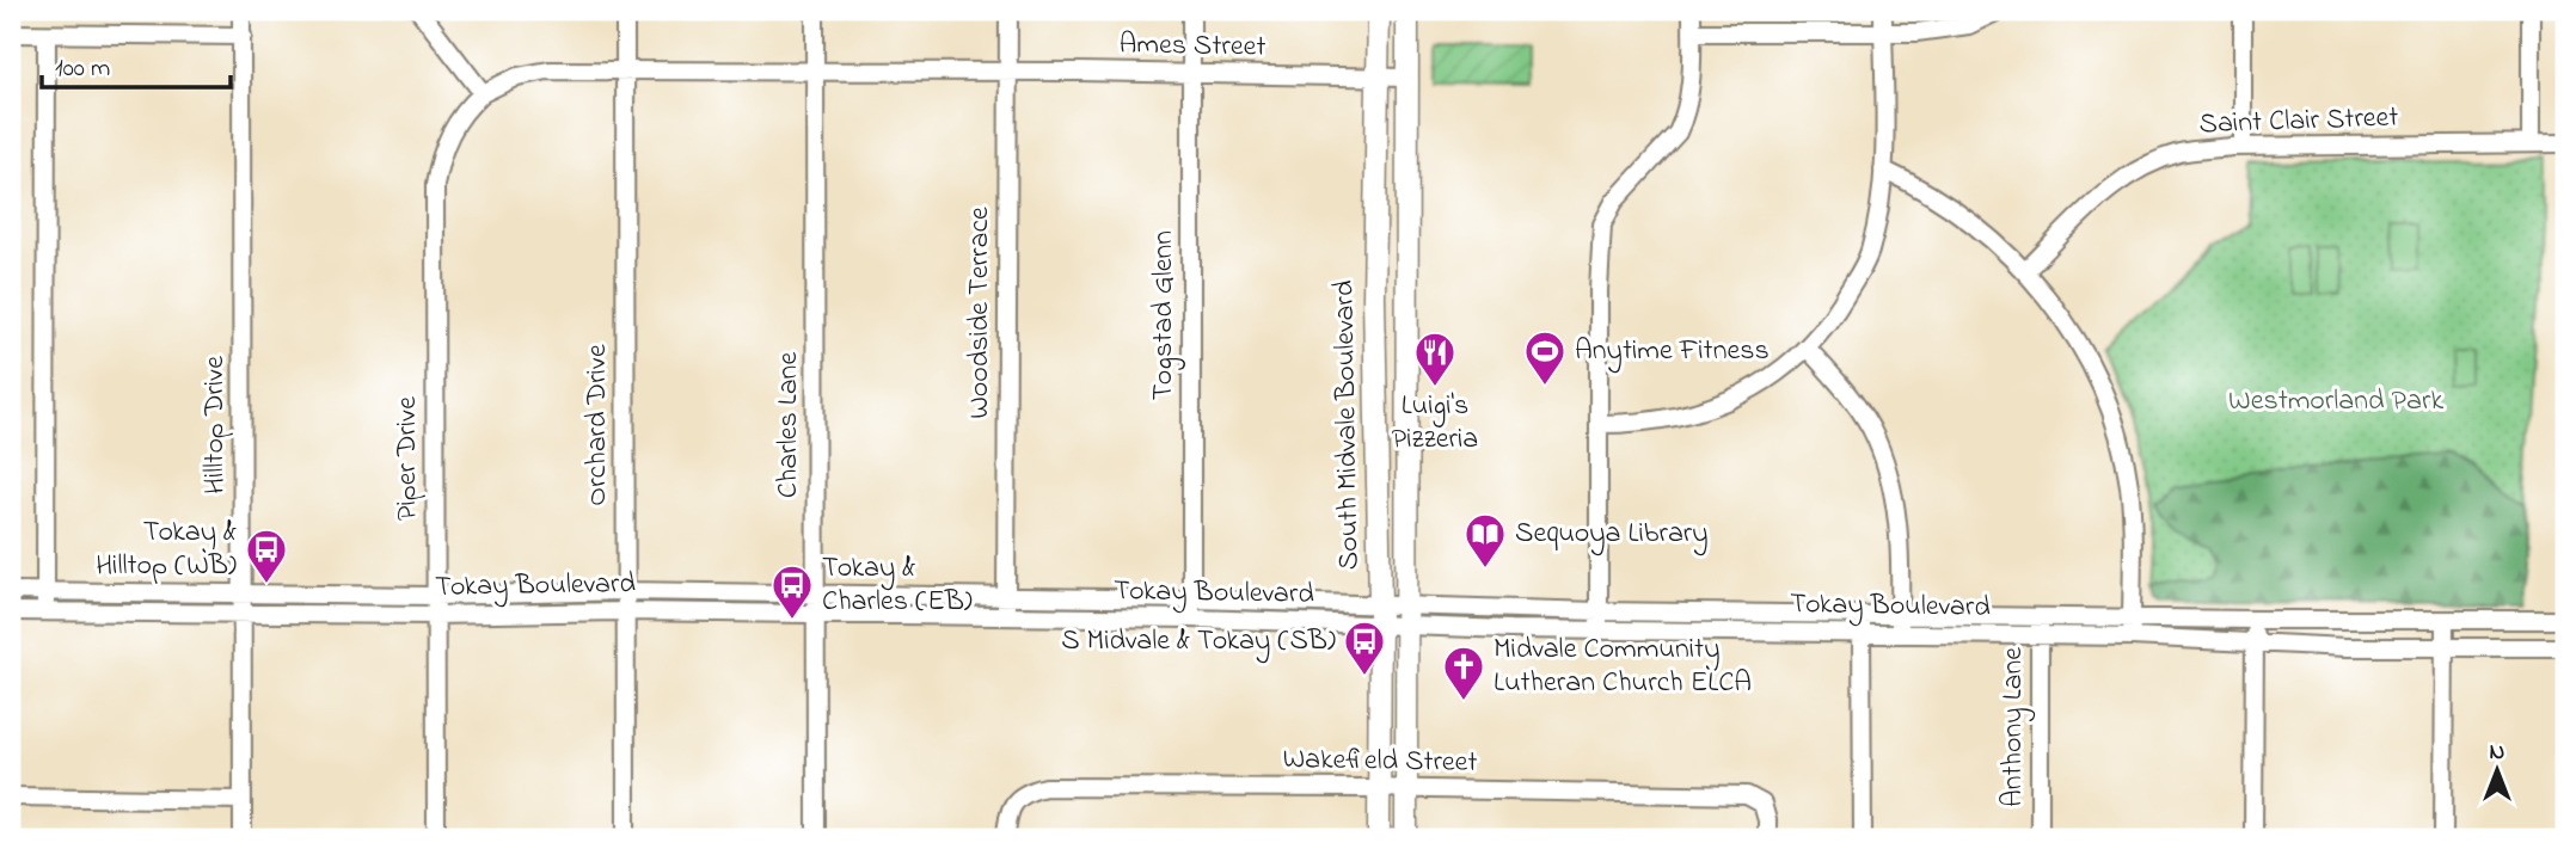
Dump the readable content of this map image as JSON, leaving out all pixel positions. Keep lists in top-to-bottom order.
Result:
{
  "streets": {
    "main road": ["South Midvale Boulevard"],
    "street": [
      "Ames Street",
      "Saint Clair Street",
      "Woodside Terrace",
      "Togstad Glenn",
      "Hilltop Drive",
      "Orchard Drive",
      "Charles Lane",
      "Piper Drive",
      "Tokay Boulevard",
      "Anthony Lane",
      "Wakefield Street"
    ]
  },
  "crossings": [
    ["Ames Street", "Woodside Terrace"],
    ["Ames Street", "Togstad Glenn"],
    ["Ames Street", "Orchard Drive"],
    ["Ames Street", "Charles Lane"],
    ["Ames Street", "South Midvale Boulevard"],
    ["Ames Street", "Piper Drive"],
    ["Woodside Terrace", "Tokay Boulevard"],
    ["Togstad Glenn", "Tokay Boulevard"],
    ["Hilltop Drive", "Tokay Boulevard"],
    ["Orchard Drive", "Tokay Boulevard"],
    ["Charles Lane", "Tokay Boulevard"],
    ["South Midvale Boulevard", "Tokay Boulevard"],
    ["South Midvale Boulevard", "Wakefield Street"],
    ["Piper Drive", "Tokay Boulevard"],
    ["Tokay Boulevard", "Anthony Lane"]
  ],
  "parks": ["Westmorland Park"],
  "places": {
    "sports": ["Anytime Fitness"],
    "restaurant": ["Luigi's Pizzeria"],
    "library": ["Sequoya Library"],
    "bus stop": ["Tokay & Hilltop (WB)", "Tokay & Charles (EB)", "S Midvale & Tokay (SB)"],
    "church": ["Midvale Community Lutheran Church ELCA"]
  },
  "scale_bar": "100 m",
  "north": "top"
}
